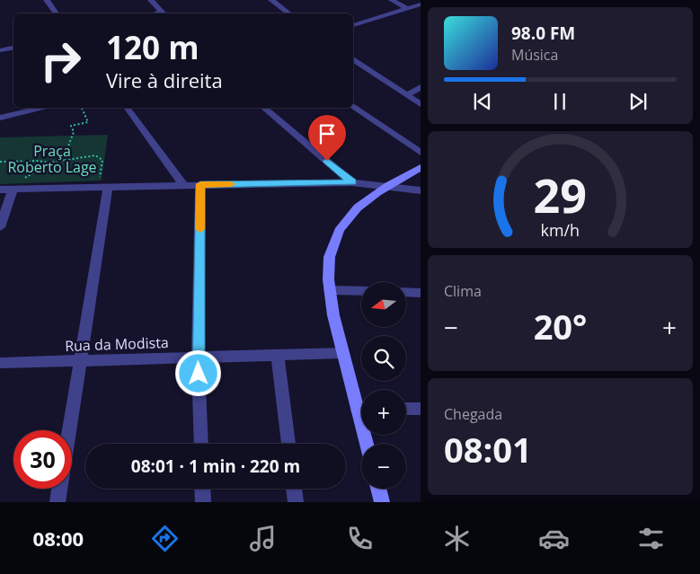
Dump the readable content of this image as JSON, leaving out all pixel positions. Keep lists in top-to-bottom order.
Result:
{
  "streets": {
    "street": ["Rua da Modista"]
  },
  "parks": ["Praça Roberto Lage"],
  "north": "left",
  "page": {
    "turn": ["120 m", "Vire à direita"],
    "song": ["98.0 FM", "Música"],
    "tile": [
      "Clima",
      ["Chegada", "08:01"]
    ],
    "map_buttons": ["+", "−"],
    "heat": ["−", "20°", "+"],
    "limit": "30",
    "trip": "08:01 · 1 min · 220 m",
    "tabs": "08:00",
    "gauge": ["29", "km/h"]
  }
}
